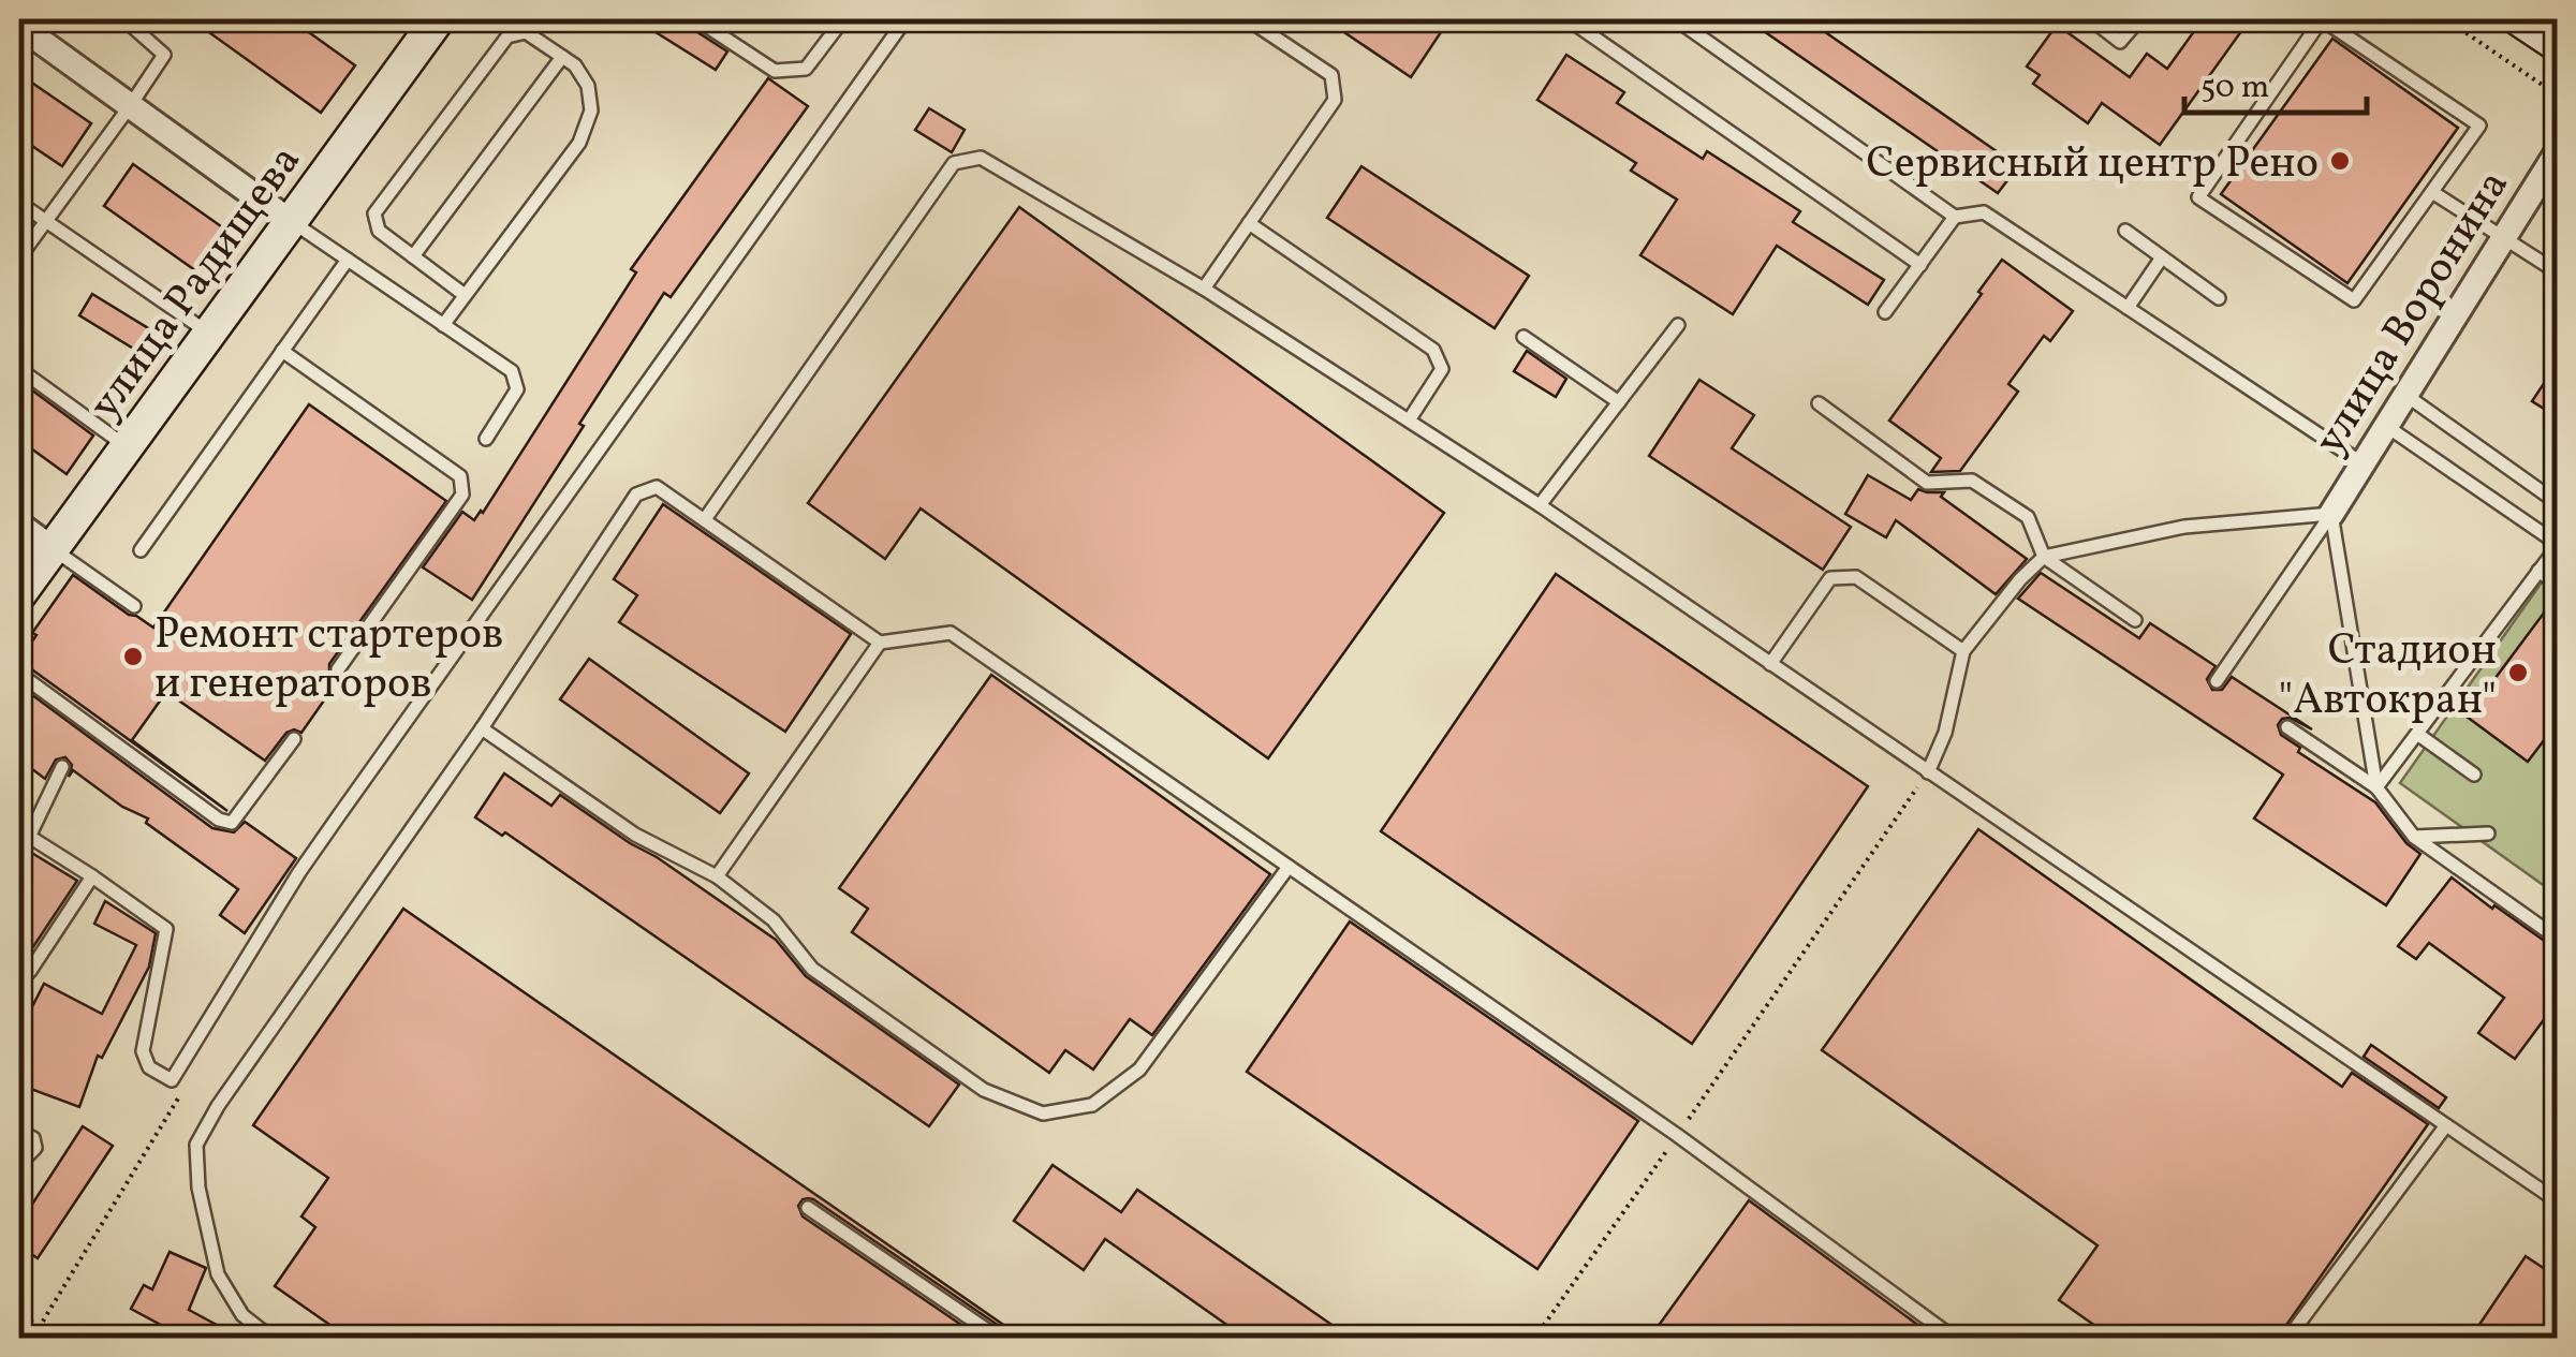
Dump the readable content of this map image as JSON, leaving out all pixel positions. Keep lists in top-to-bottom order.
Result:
{
  "streets": {
    "street": ["улица Радищева", "улица Воронина"]
  },
  "places": ["Сервисный центр Рено", "Ремонт стартеров и генераторов", "Стадион \"Автокран\""],
  "scale_bar": "50 m"
}
